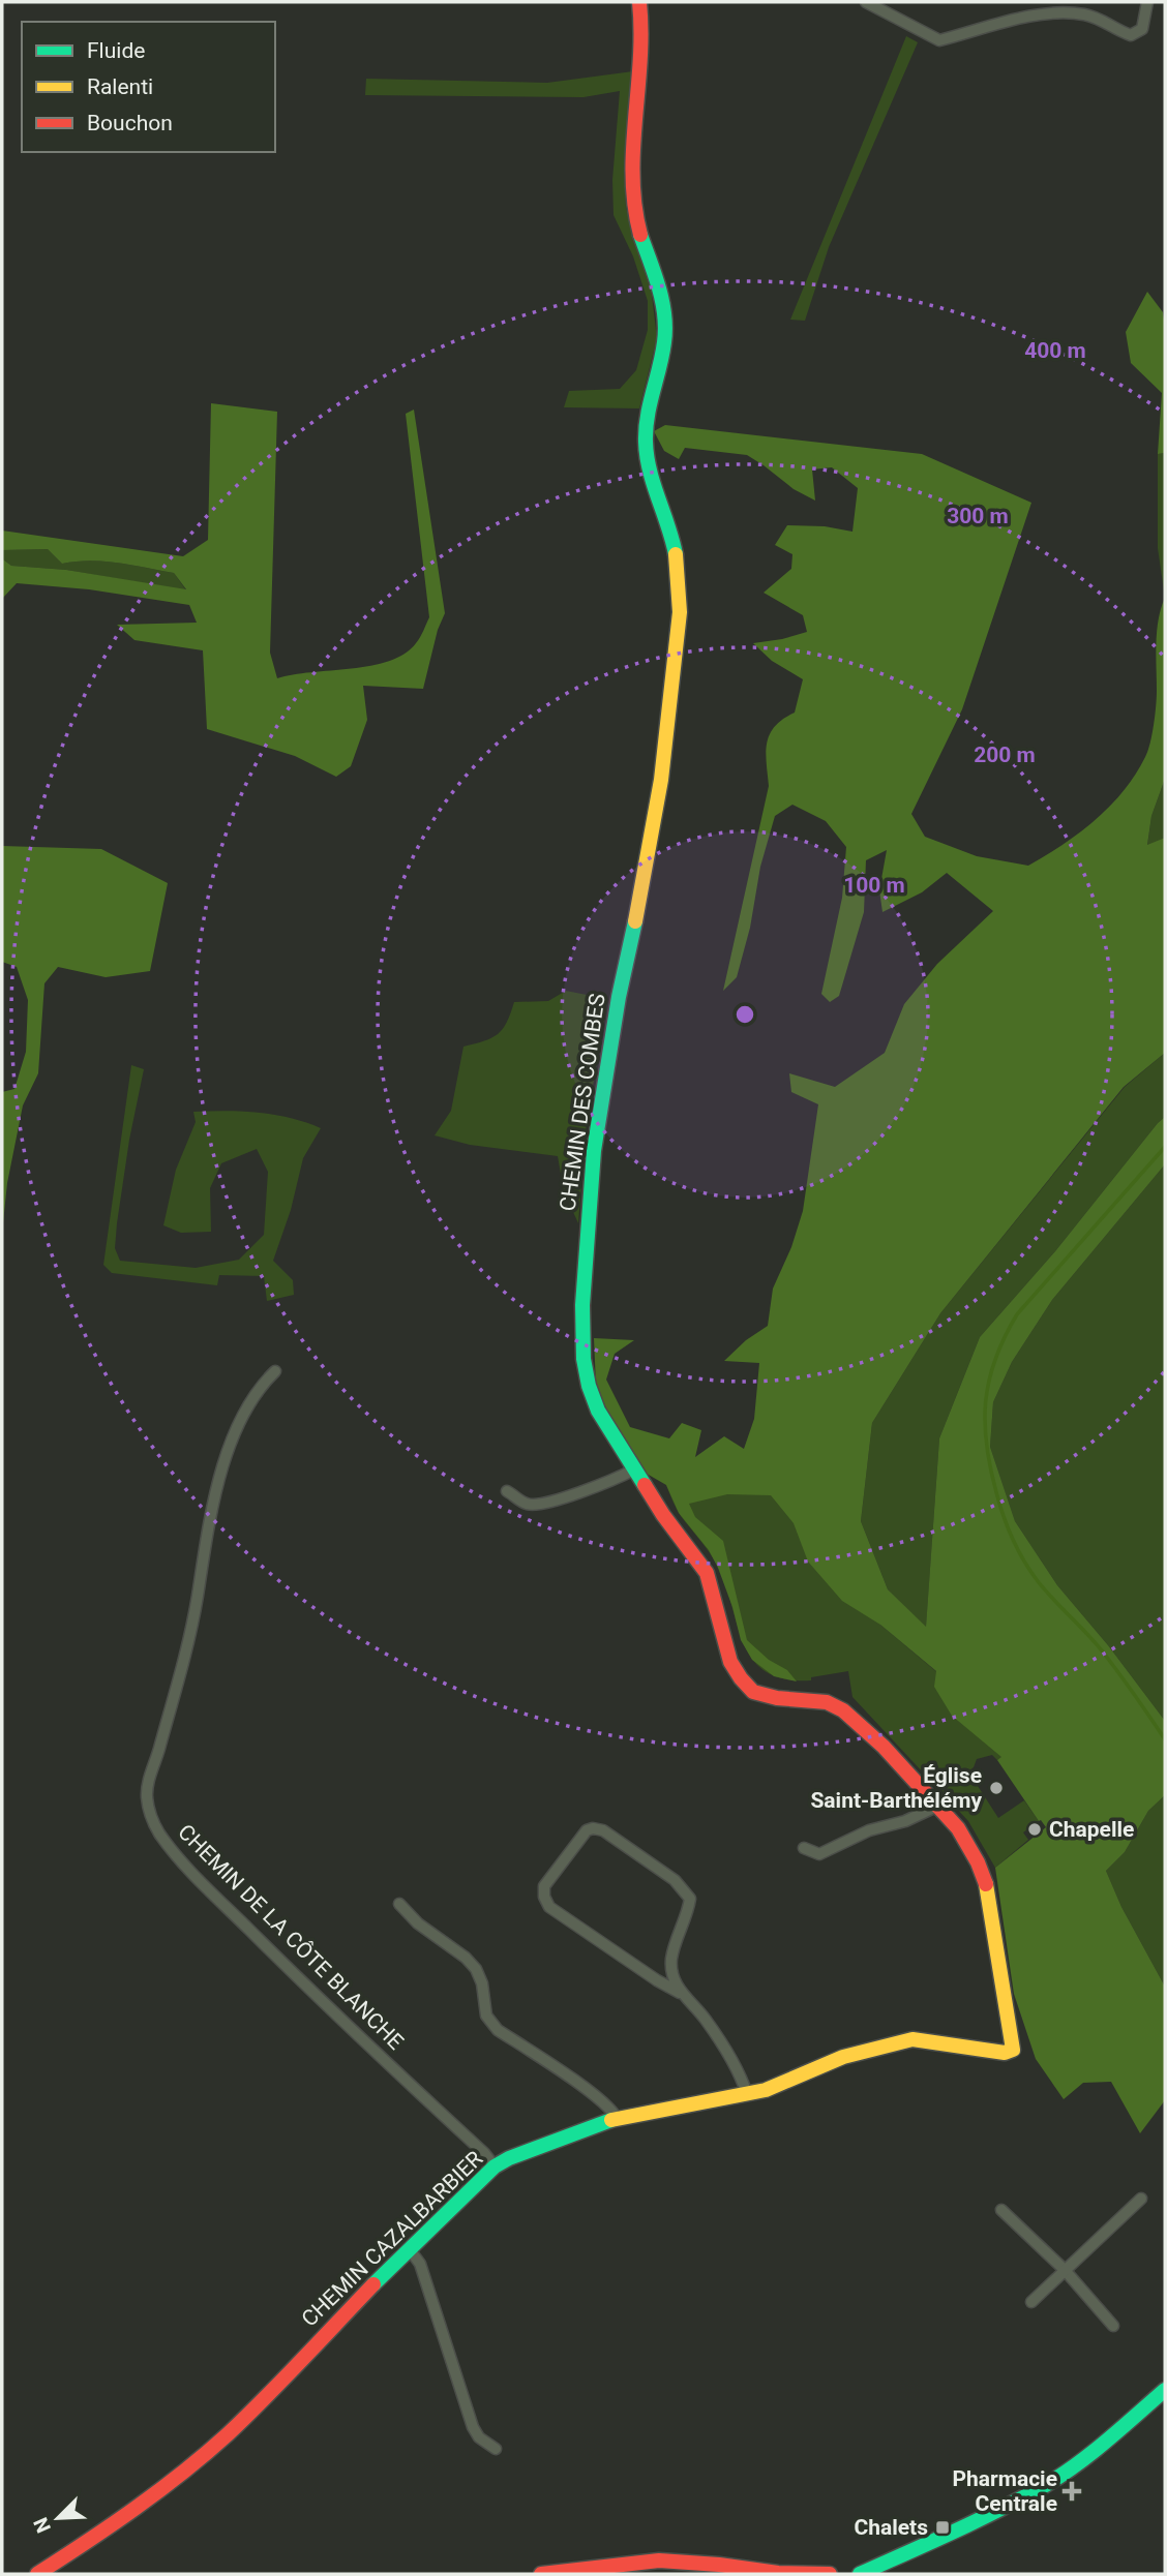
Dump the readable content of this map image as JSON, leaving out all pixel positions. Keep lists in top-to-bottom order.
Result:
{
  "streets": {
    "street": ["CHEMIN DES COMBES", "CHEMIN DE LA CÔTE BLANCHE", "CHEMIN CAZALBARBIER"]
  },
  "crossings": [
    ["CHEMIN DES COMBES", "CHEMIN CAZALBARBIER"],
    ["CHEMIN DE LA CÔTE BLANCHE", "CHEMIN CAZALBARBIER"]
  ],
  "places": {
    "other": ["Église Saint-Barthélémy", "Chapelle"],
    "health": ["Pharmacie Centrale"],
    "transit": ["Chalets"]
  },
  "legend": ["Fluide", "Ralenti", "Bouchon"],
  "north": "bottom left",
  "rings": [
    "400 m",
    "300 m",
    "200 m",
    "100 m"
  ]
}
